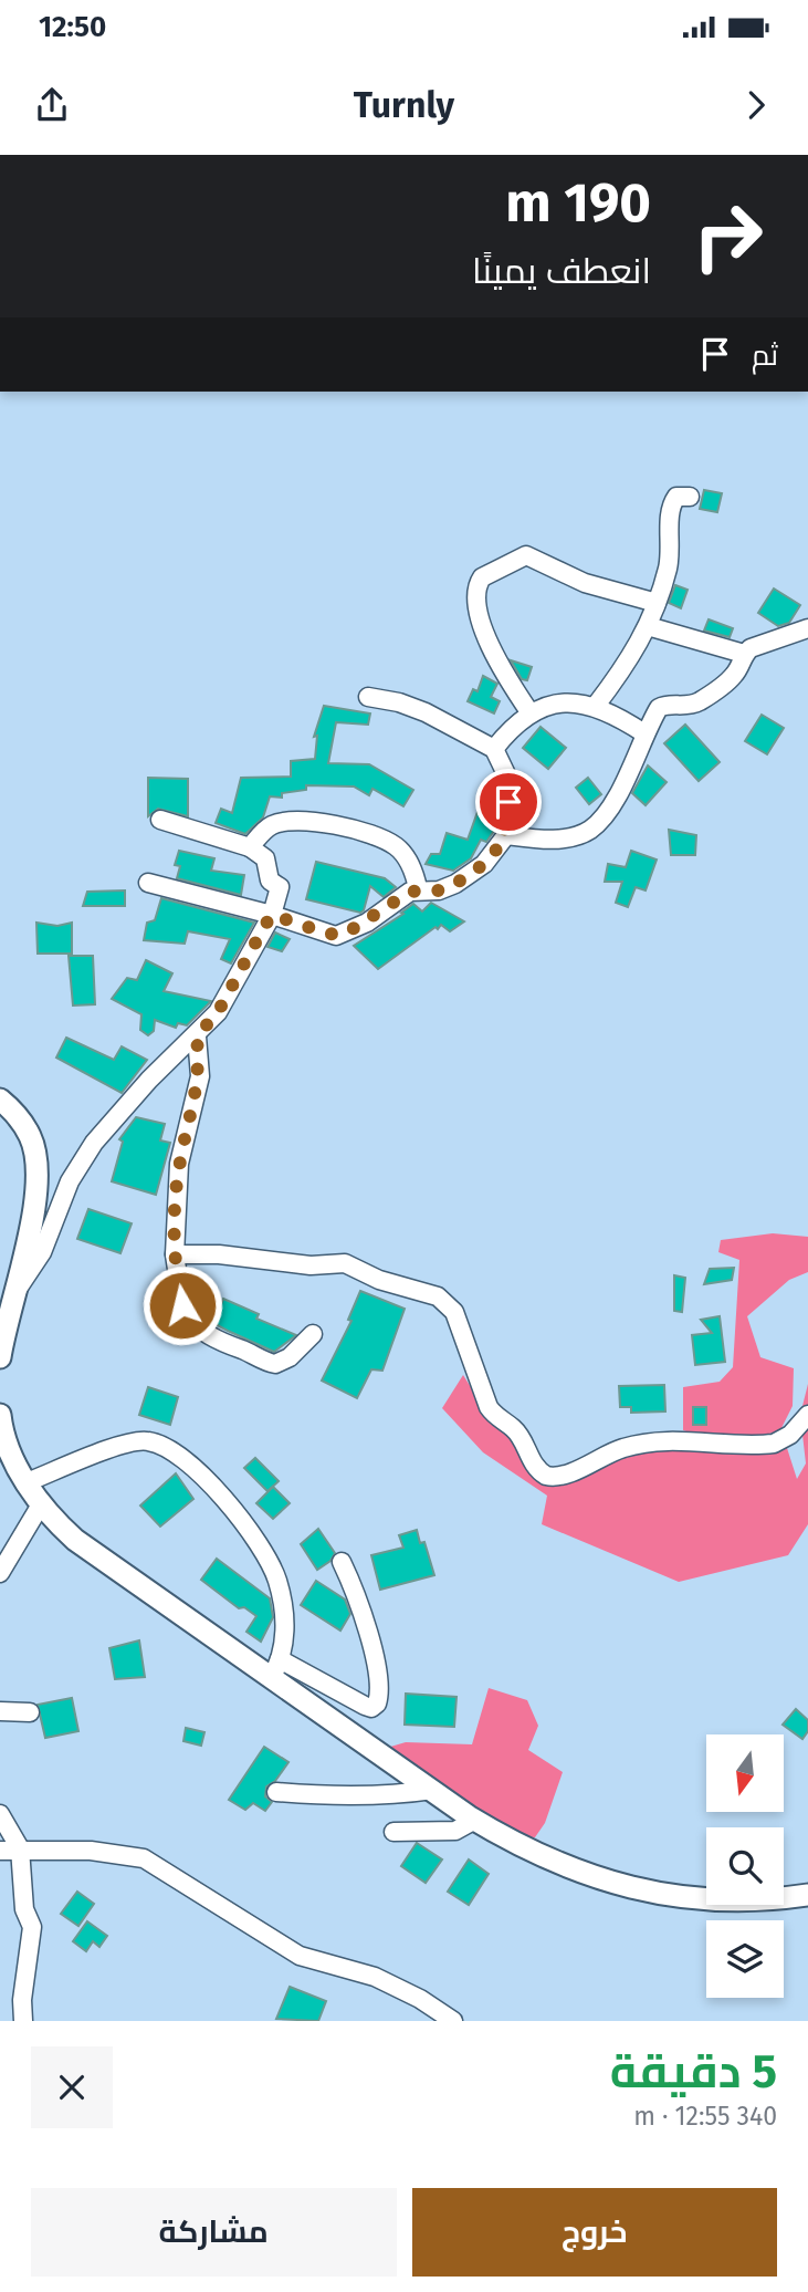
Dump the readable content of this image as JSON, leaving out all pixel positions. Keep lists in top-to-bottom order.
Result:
{
  "north": "bottom",
  "page": {
    "status": "12:50",
    "header": "Turnly",
    "turn": ["190 m", "انعطف يمينًا"],
    "then": "ثم",
    "heading": ["5 دقيقة", "340 m · 12:55"],
    "buttons": ["خروج", "مشاركة"]
  }
}
